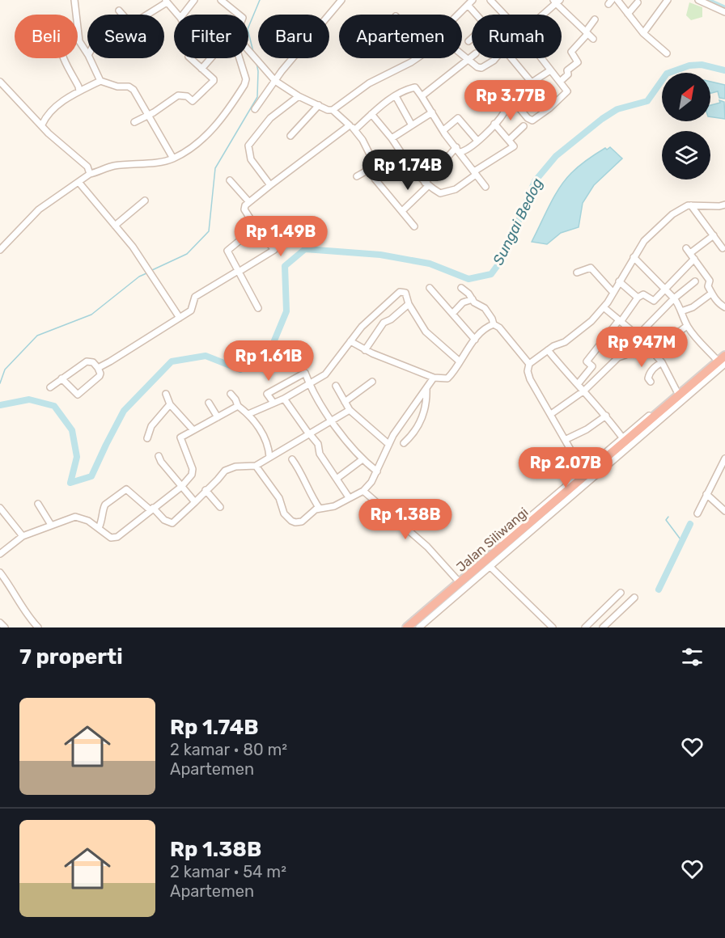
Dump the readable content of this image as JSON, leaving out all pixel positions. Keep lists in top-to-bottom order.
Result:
{
  "streets": {
    "highway": ["Jalan Siliwangi"]
  },
  "water": ["Sungai Bedog"],
  "north": "top right",
  "page": {
    "chip": [
      "Beli",
      "Sewa",
      "Filter",
      "Baru",
      "Apartemen",
      "Rumah"
    ],
    "price": [
      "Rp 3.77B",
      "Rp 1.74B",
      "Rp 1.49B",
      "Rp 947M",
      "Rp 1.61B",
      "Rp 2.07B",
      "Rp 1.38B"
    ],
    "heading": "7 properti",
    "list": [
      {
        "name": "Rp 1.74B",
        "note": "2 kamar · 80 m² · Apartemen"
      },
      {
        "name": "Rp 1.38B",
        "note": "2 kamar · 54 m² · Apartemen"
      }
    ]
  }
}
